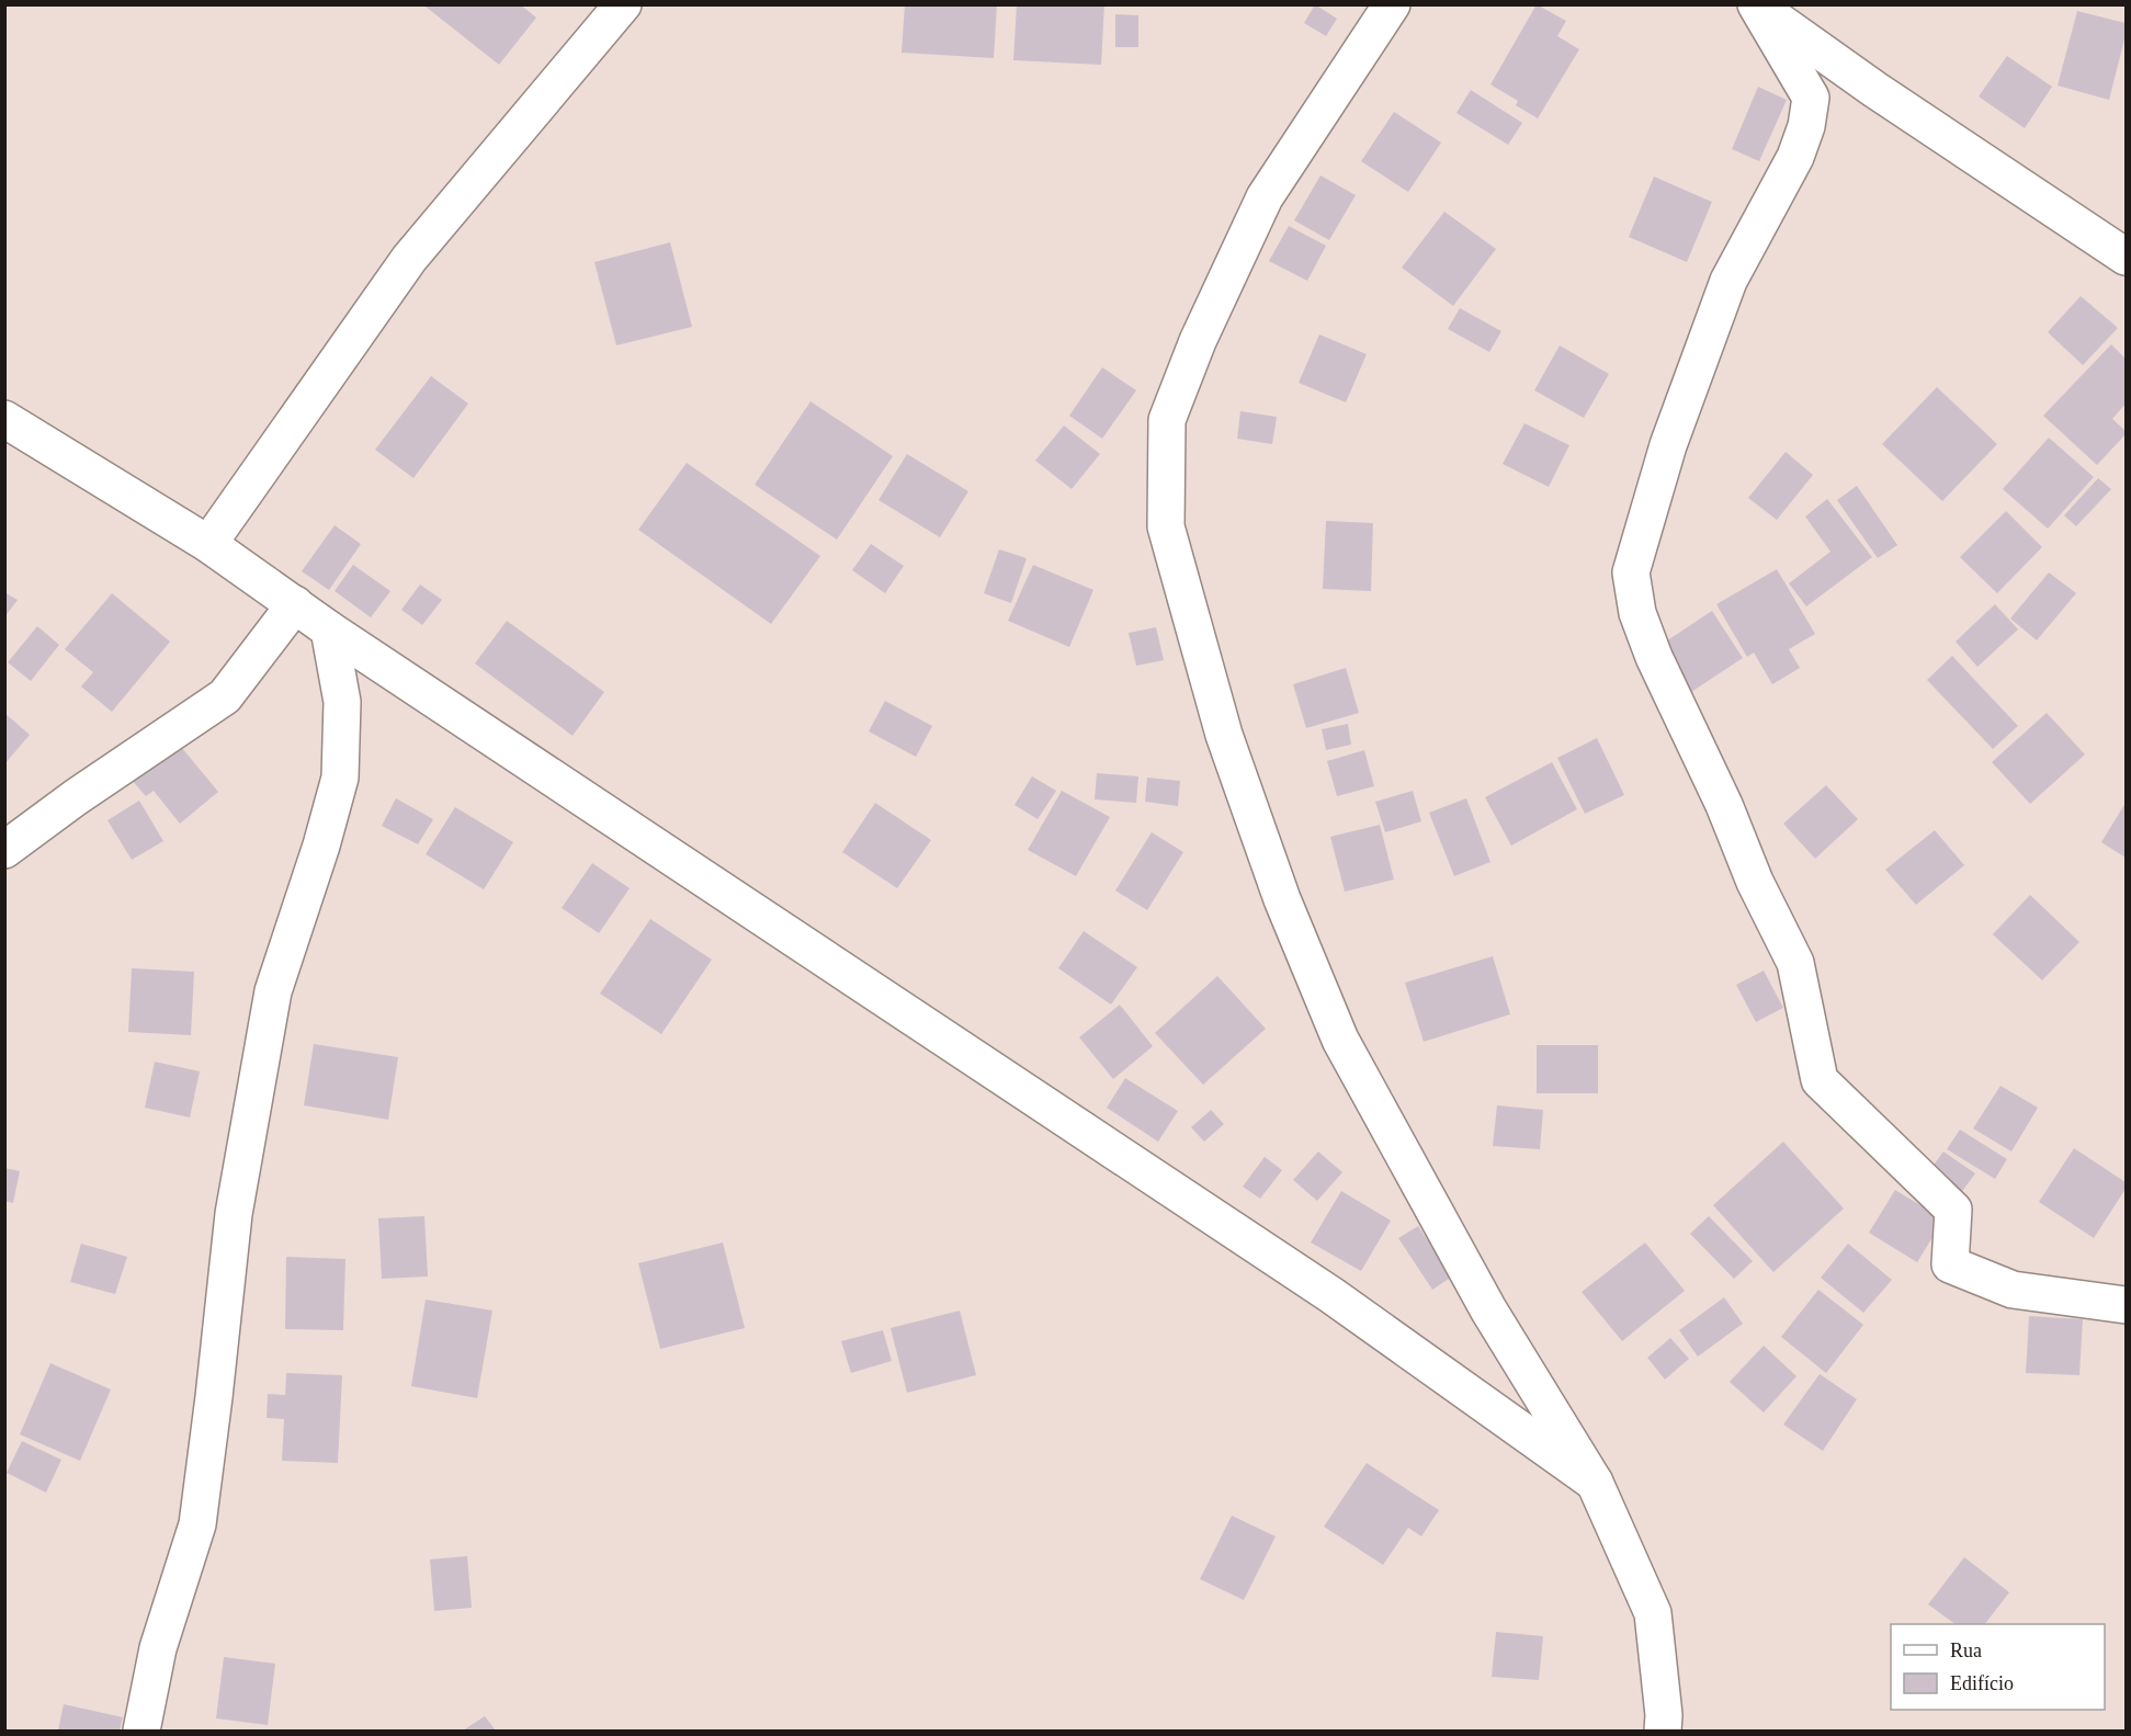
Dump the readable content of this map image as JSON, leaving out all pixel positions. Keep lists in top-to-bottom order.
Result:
{
  "legend": ["Rua", "Edifício"]
}
